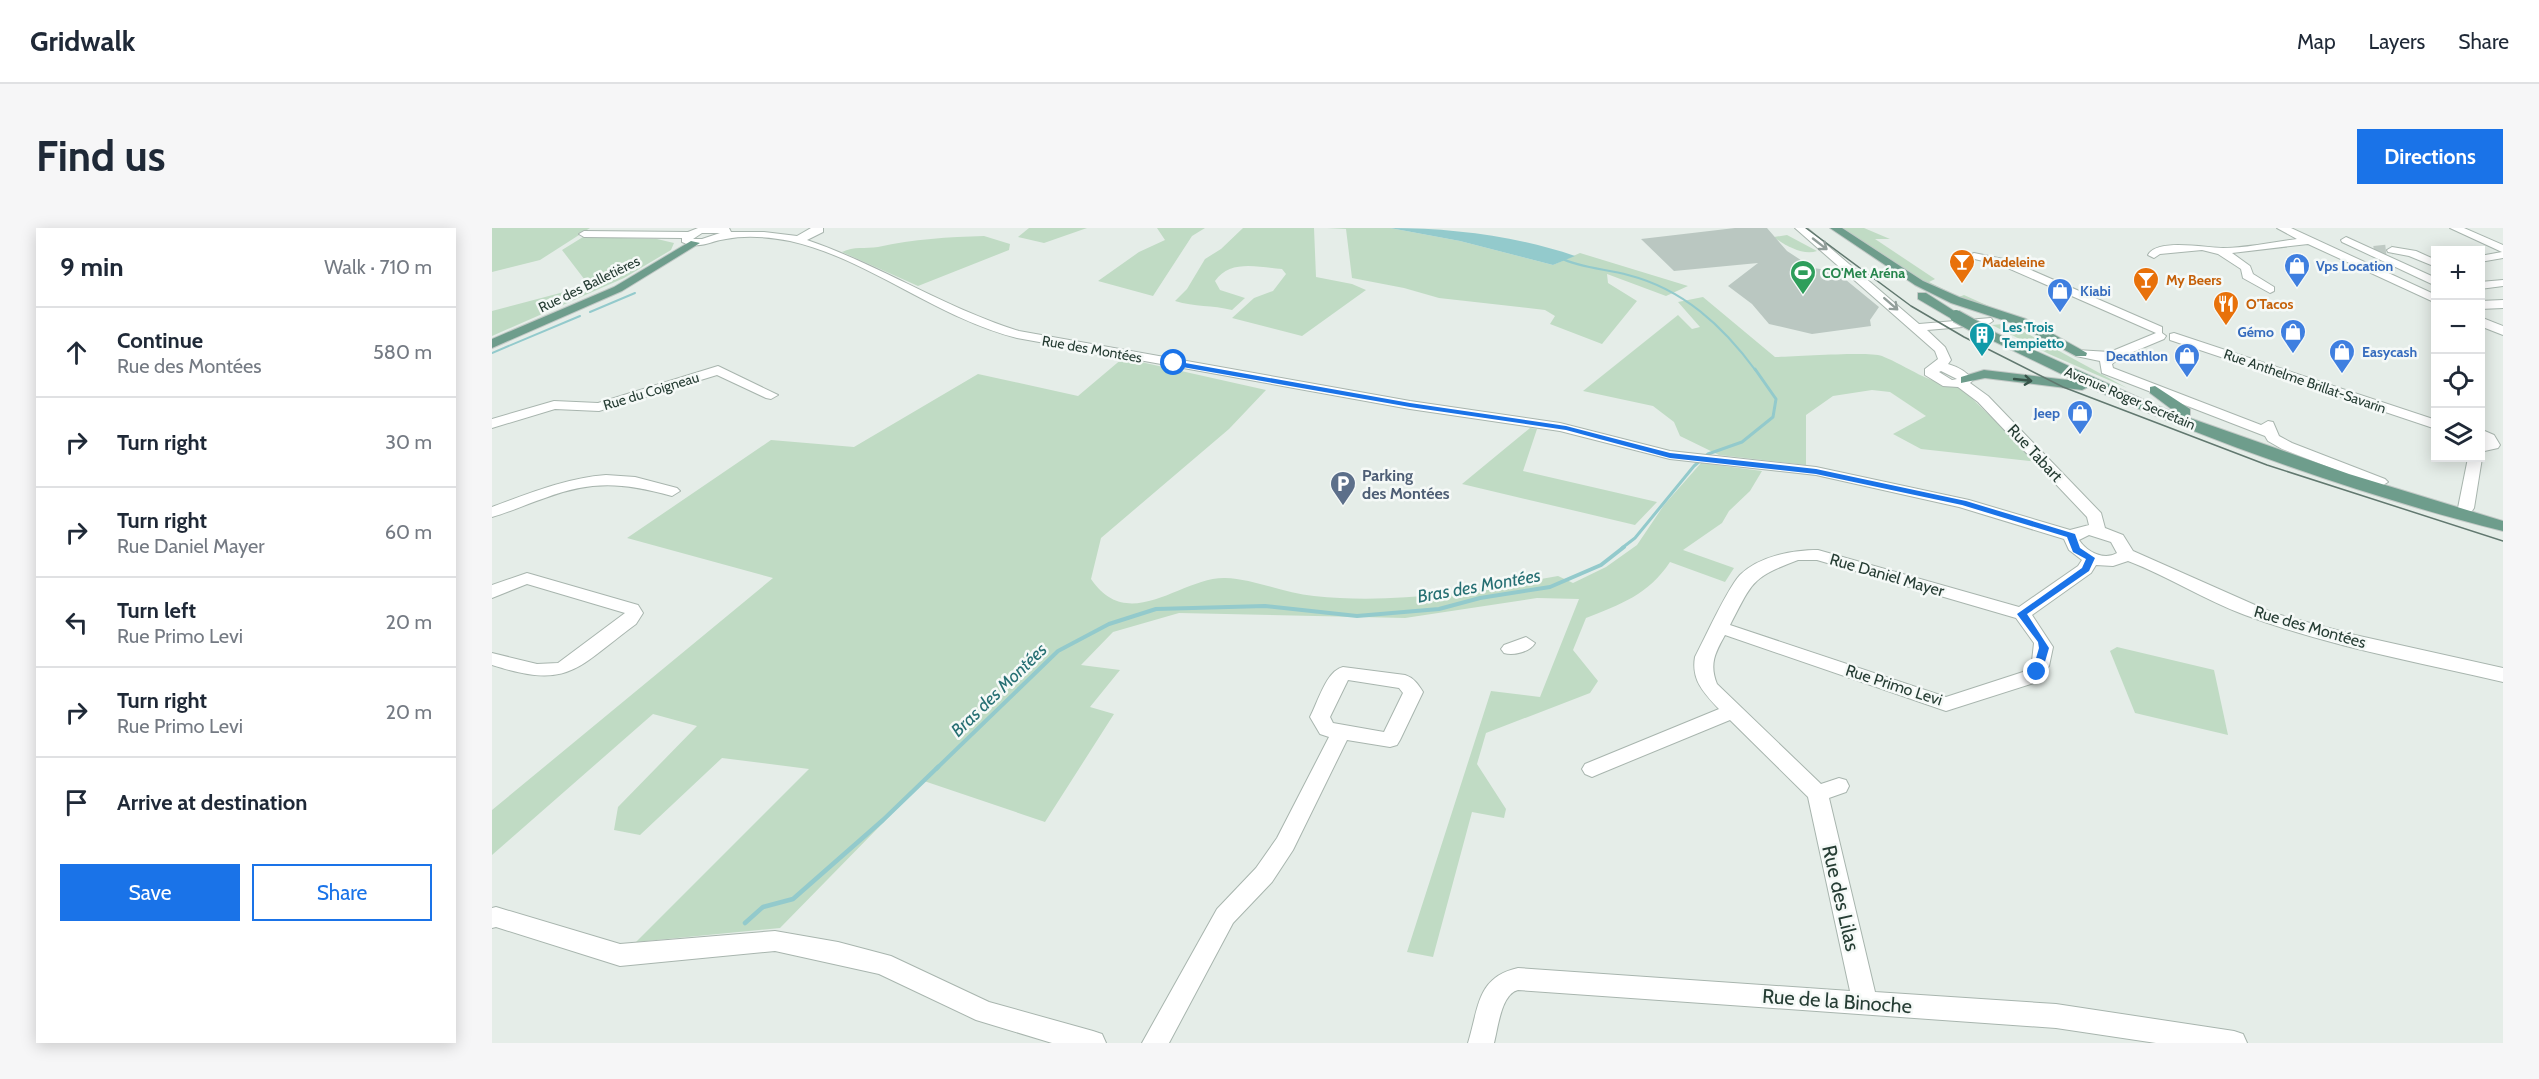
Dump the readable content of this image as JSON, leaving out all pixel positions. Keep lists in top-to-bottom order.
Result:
{
  "streets": {
    "main road": ["Rue des Balletières", "Avenue Roger Secrétain"],
    "street": [
      "Rue des Montées",
      "Rue Anthelme Brillat-Savarin",
      "Rue du Coigneau",
      "Rue Tabart",
      "Rue Daniel Mayer",
      "Rue Primo Levi",
      "Rue des Lilas",
      "Rue de la Binoche"
    ]
  },
  "crossings": [
    ["Rue des Balletières", "Rue des Montées"],
    ["Rue Daniel Mayer", "Rue Primo Levi"],
    ["Rue des Lilas", "Rue de la Binoche"]
  ],
  "water": ["Bras des Montées"],
  "places": {
    "bar": ["Madeleine", "My Beers"],
    "shop": [
      "Vps Location",
      "Kiabi",
      "Gémo",
      "Easycash",
      "Decathlon",
      "Jeep"
    ],
    "sports": ["CO'Met Aréna"],
    "restaurant": ["O'Tacos"],
    "building": ["Les Trois Tempietto"],
    "parking": ["Parking des Montées"]
  },
  "page": {
    "header": "Gridwalk",
    "nav": ["Map", "Layers", "Share"],
    "buttons": [
      "Directions",
      ["Save", "Share"]
    ],
    "title": "Find us",
    "heading": ["9 min", "Walk · 710 m"],
    "map_buttons": ["+", "−"],
    "list": [
      ["Continue", "Rue des Montées", "580 m"],
      ["Turn right", "30 m"],
      ["Turn right", "Rue Daniel Mayer", "60 m"],
      ["Turn left", "Rue Primo Levi", "20 m"],
      ["Turn right", "Rue Primo Levi", "20 m"],
      "Arrive at destination"
    ]
  }
}
